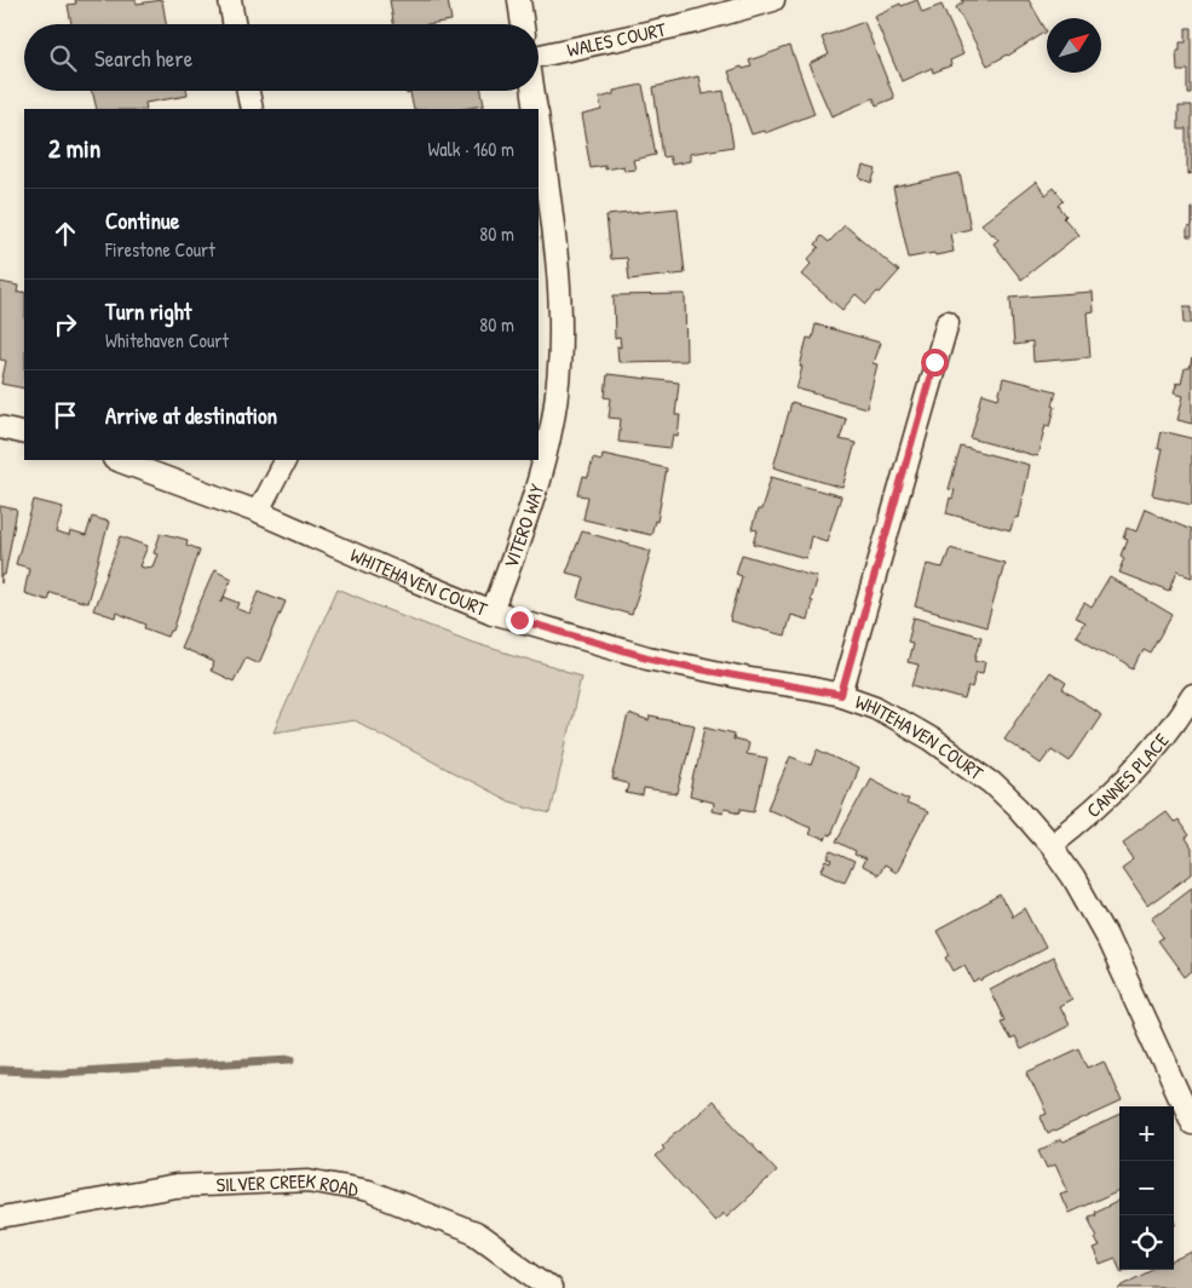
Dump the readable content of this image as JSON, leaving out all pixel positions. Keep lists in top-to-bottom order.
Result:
{
  "streets": {
    "street": [
      "WALES COURT",
      "VITERO WAY",
      "WHITEHAVEN COURT",
      "CANNES PLACE",
      "SILVER CREEK ROAD"
    ]
  },
  "crossings": [
    ["VITERO WAY", "WHITEHAVEN COURT"],
    ["WHITEHAVEN COURT", "CANNES PLACE"]
  ],
  "north": "top right",
  "page": {
    "search": "Search here",
    "heading": ["2 min", "Walk · 160 m"],
    "list": [
      ["Continue", "Firestone Court", "80 m"],
      ["Turn right", "Whitehaven Court", "80 m"],
      "Arrive at destination"
    ],
    "map_buttons": ["+", "−"]
  }
}
